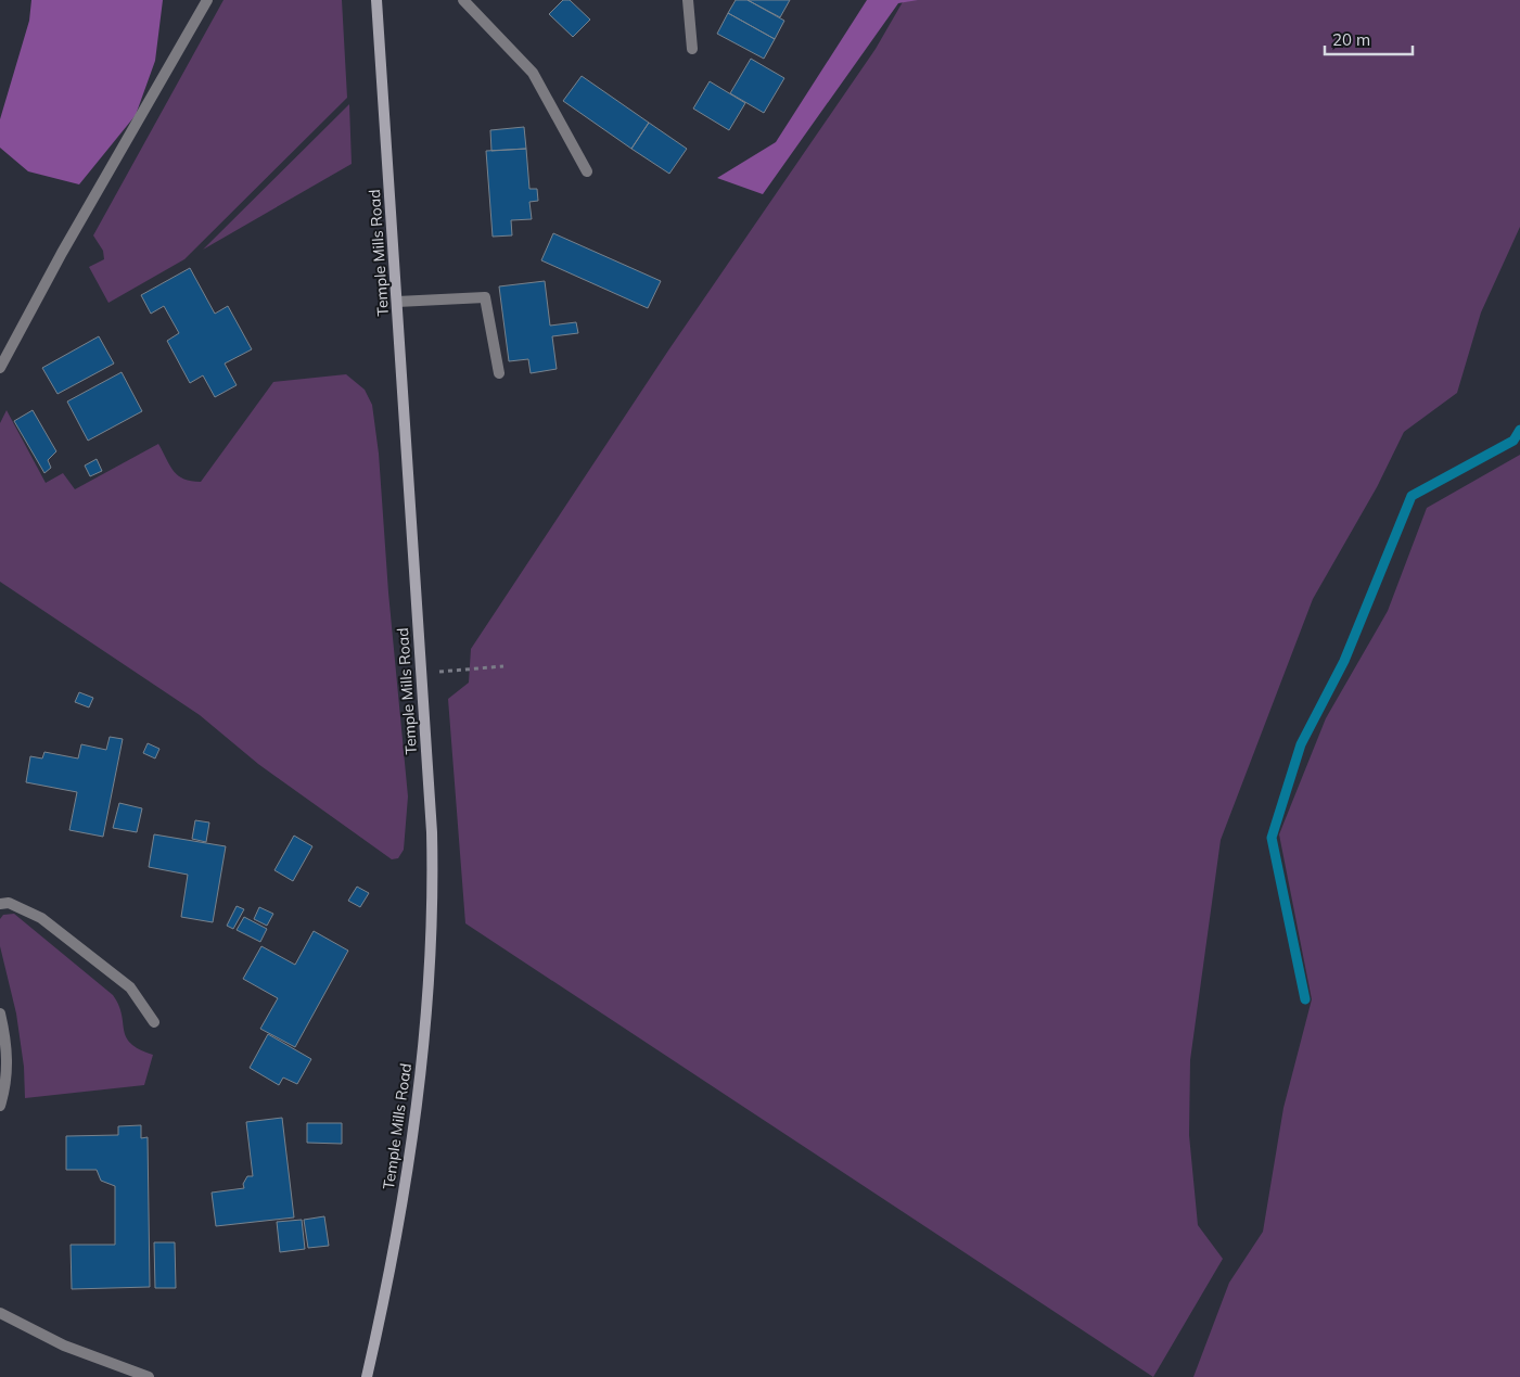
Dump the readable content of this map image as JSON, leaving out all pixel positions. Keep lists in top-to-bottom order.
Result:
{
  "streets": {
    "street": ["Temple Mills Road"]
  },
  "scale_bar": "20 m"
}
